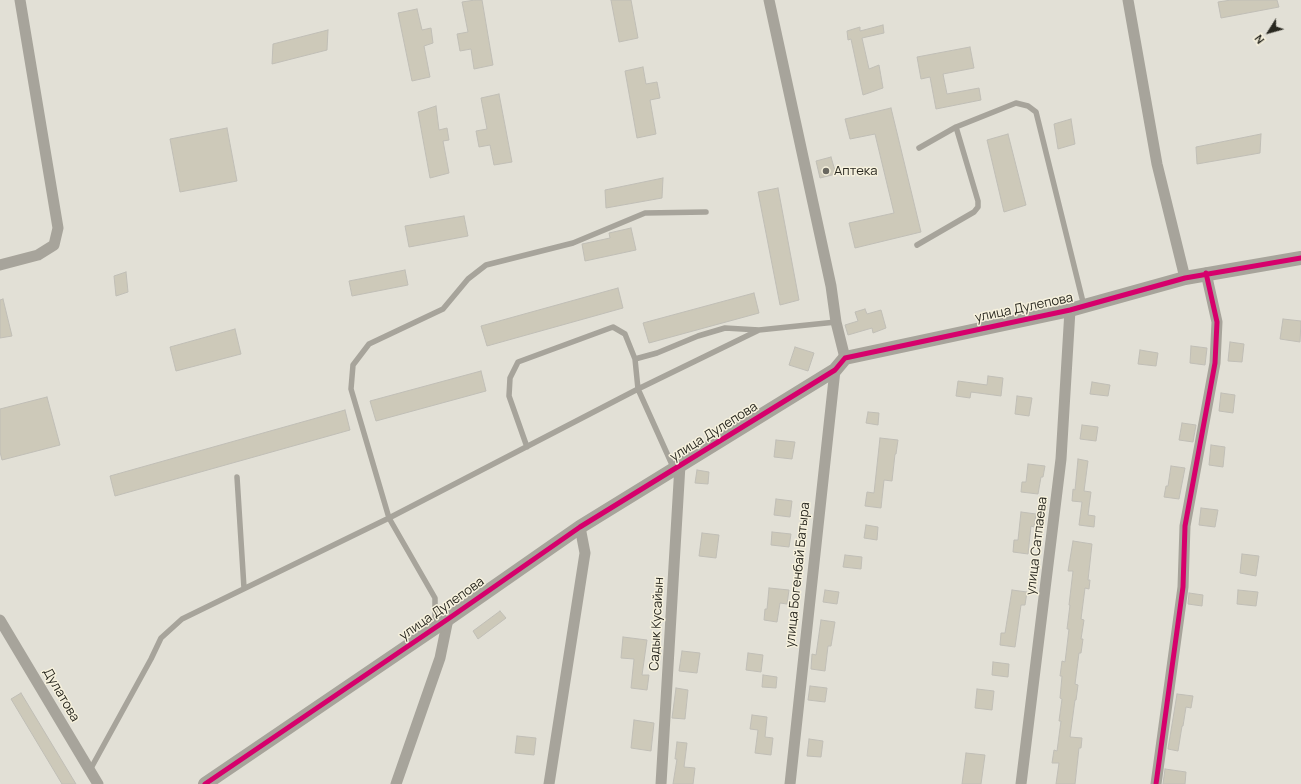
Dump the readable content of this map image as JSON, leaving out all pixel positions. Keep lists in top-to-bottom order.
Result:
{
  "streets": {
    "street": [
      "улица Дулепова",
      "улица Сатпаева",
      "улица Богенбай Батыра",
      "Садык Кусайын",
      "Дулатова"
    ]
  },
  "crossings": [
    ["улица Дулепова", "улица Сатпаева"],
    ["улица Дулепова", "улица Богенбай Батыра"],
    ["улица Дулепова", "Садык Кусайын"]
  ],
  "places": ["Аптека"],
  "north": "bottom left"
}
